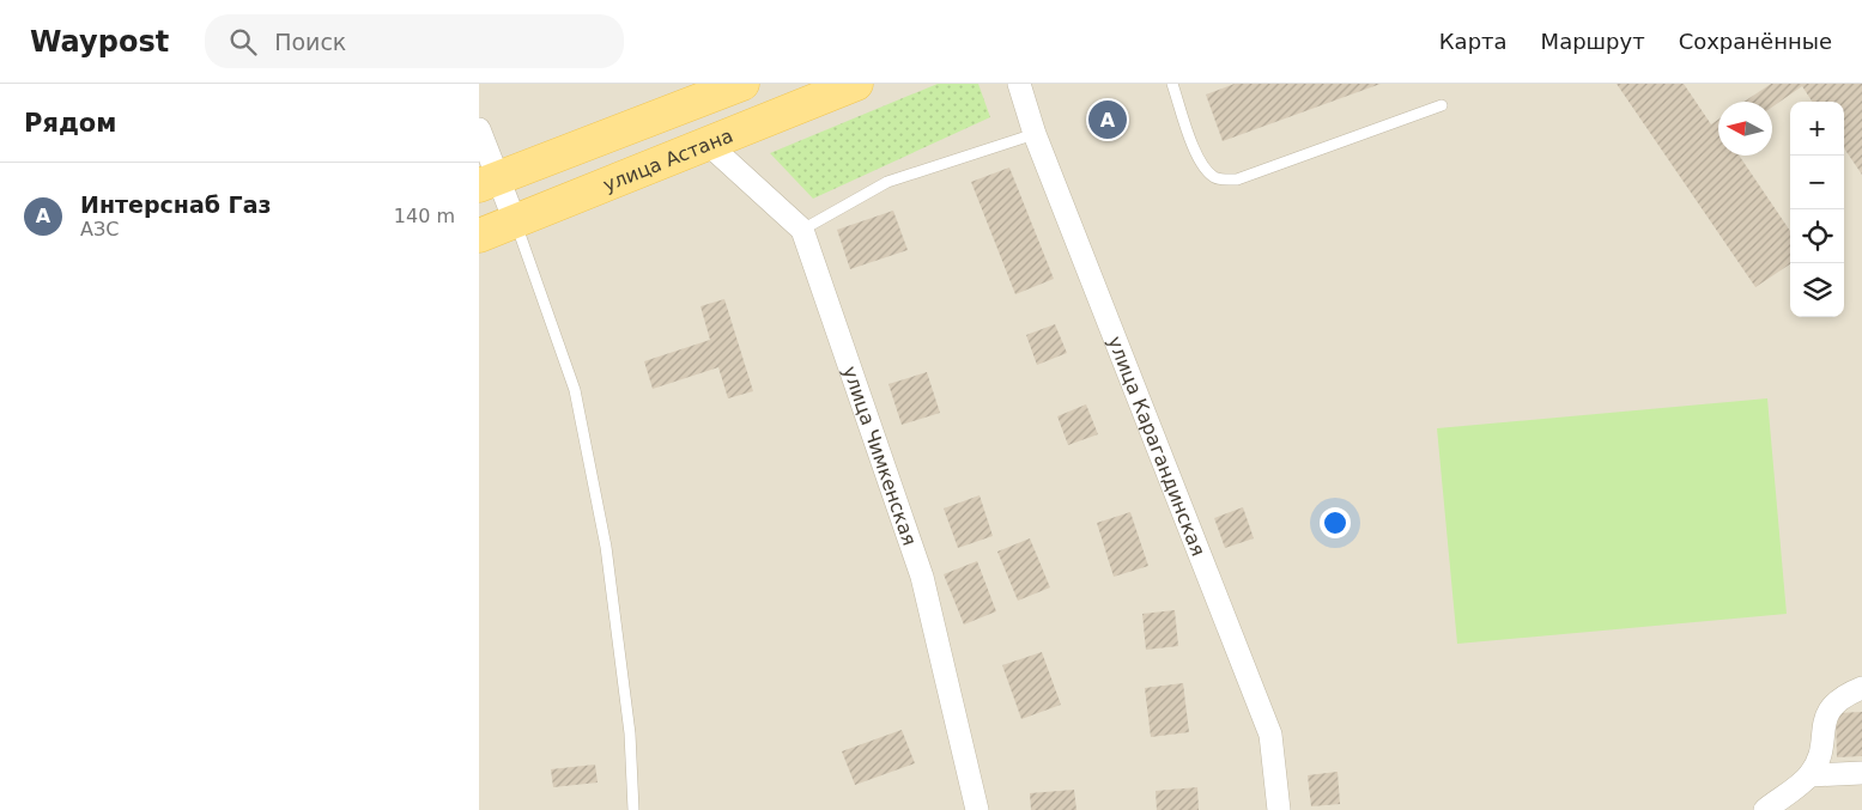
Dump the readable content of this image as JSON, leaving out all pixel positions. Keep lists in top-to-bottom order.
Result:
{
  "streets": {
    "main road": ["улица Астана"],
    "street": ["улица Карагандинская", "улица Чимкенская"]
  },
  "crossings": [
    ["улица Астана", "улица Чимкенская"]
  ],
  "north": "left",
  "page": {
    "header": "Waypost",
    "search": "Поиск",
    "nav": ["Карта", "Маршрут", "Сохранённые"],
    "heading": "Рядом",
    "pins": "A",
    "map_buttons": ["+", "−"],
    "list": [
      {
        "mark": "A",
        "name": "Интерснаб Газ",
        "note": "АЗС",
        "value": "140 m"
      }
    ]
  }
}
